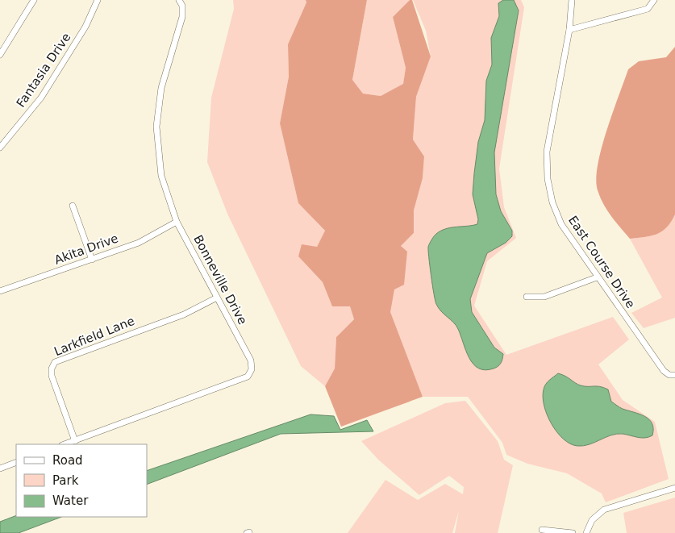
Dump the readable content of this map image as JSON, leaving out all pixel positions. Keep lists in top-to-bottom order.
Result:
{
  "streets": {
    "street": [
      "Fantasia Drive",
      "Akita Drive",
      "East Course Drive",
      "Bonneville Drive",
      "Larkfield Lane"
    ]
  },
  "crossings": [
    ["Akita Drive", "Bonneville Drive"],
    ["Bonneville Drive", "Larkfield Lane"]
  ],
  "legend": ["Road", "Park", "Water"]
}
